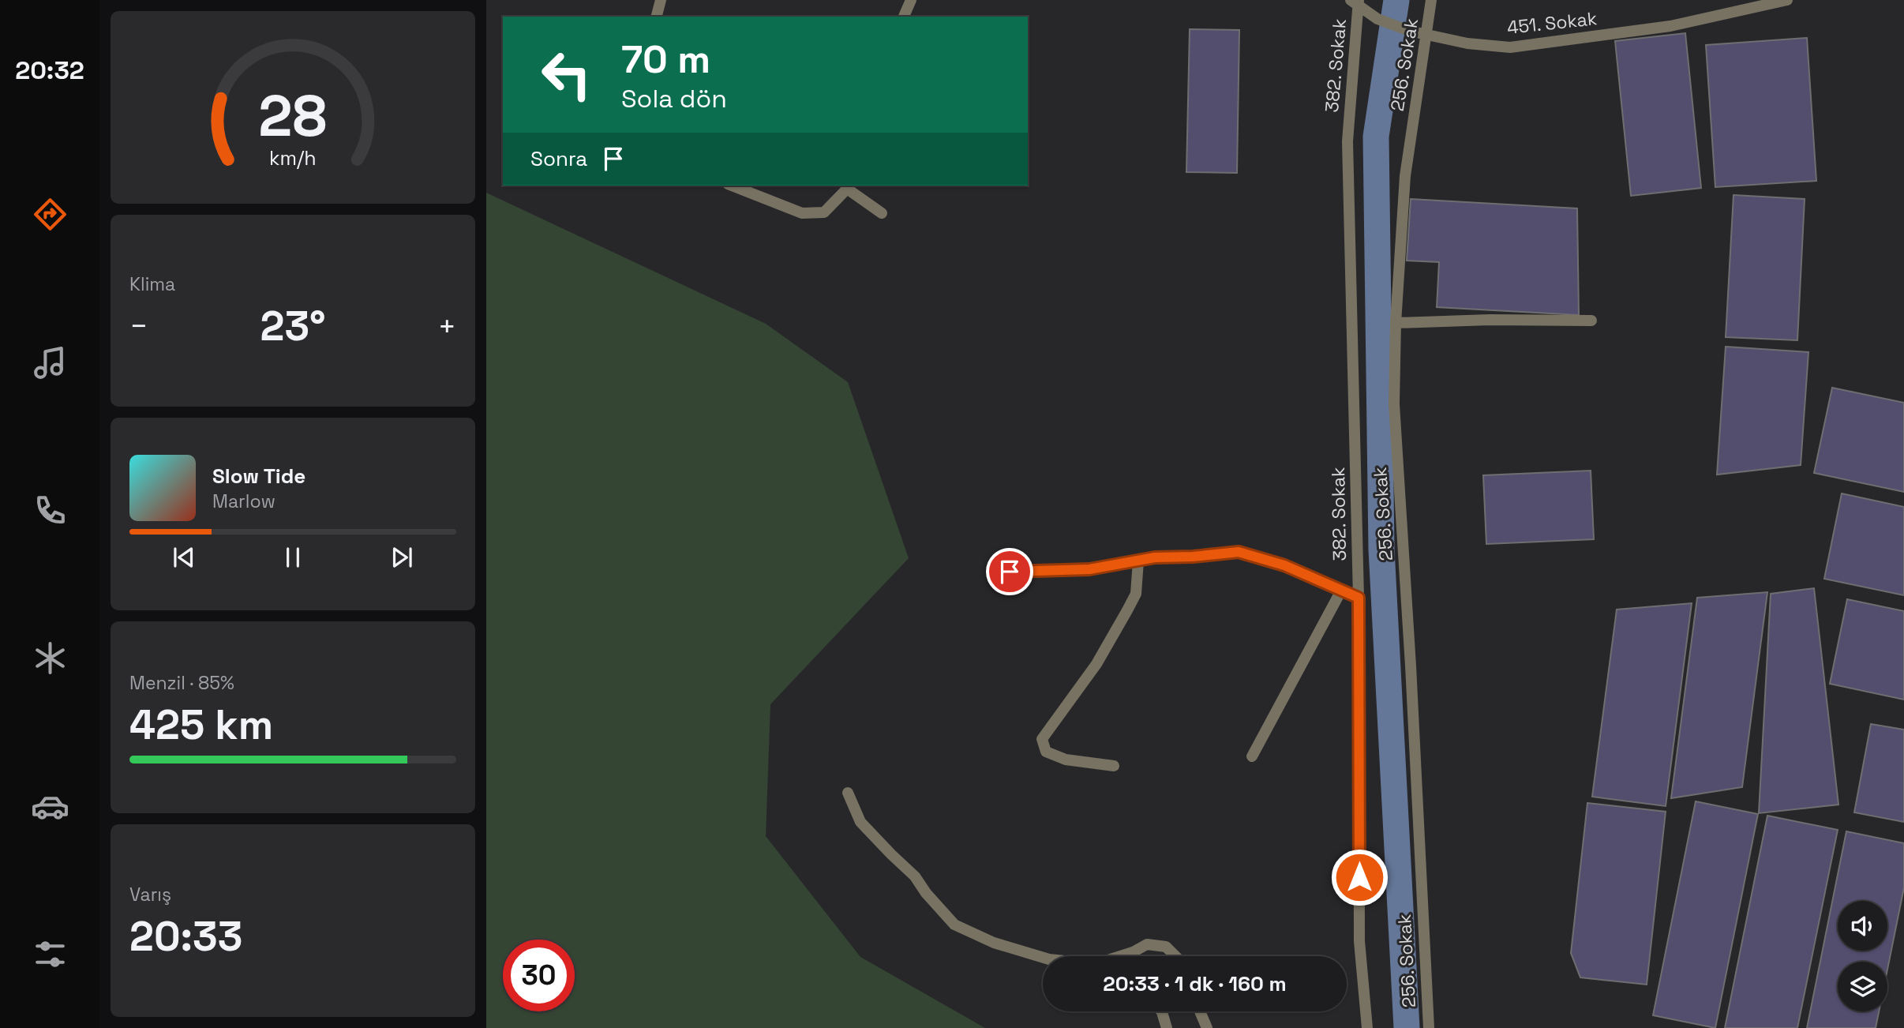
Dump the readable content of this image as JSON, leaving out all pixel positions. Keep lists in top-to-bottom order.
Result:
{
  "streets": {
    "street": ["451. Sokak", "256. Sokak", "382. Sokak"]
  },
  "crossings": [
    ["451. Sokak", "256. Sokak"],
    ["451. Sokak", "382. Sokak"]
  ],
  "page": {
    "tabs": "20:32",
    "turn": ["70 m", "Sola dön"],
    "then": "Sonra",
    "tile": [
      "Klima",
      ["Menzil · 85%", "425 km"],
      ["Varış", "20:33"]
    ],
    "heat": ["−", "23°", "+"],
    "song": ["Slow Tide", "Marlow"],
    "limit": "30",
    "trip": "20:33 · 1 dk · 160 m",
    "gauge": ["28", "km/h"]
  }
}
